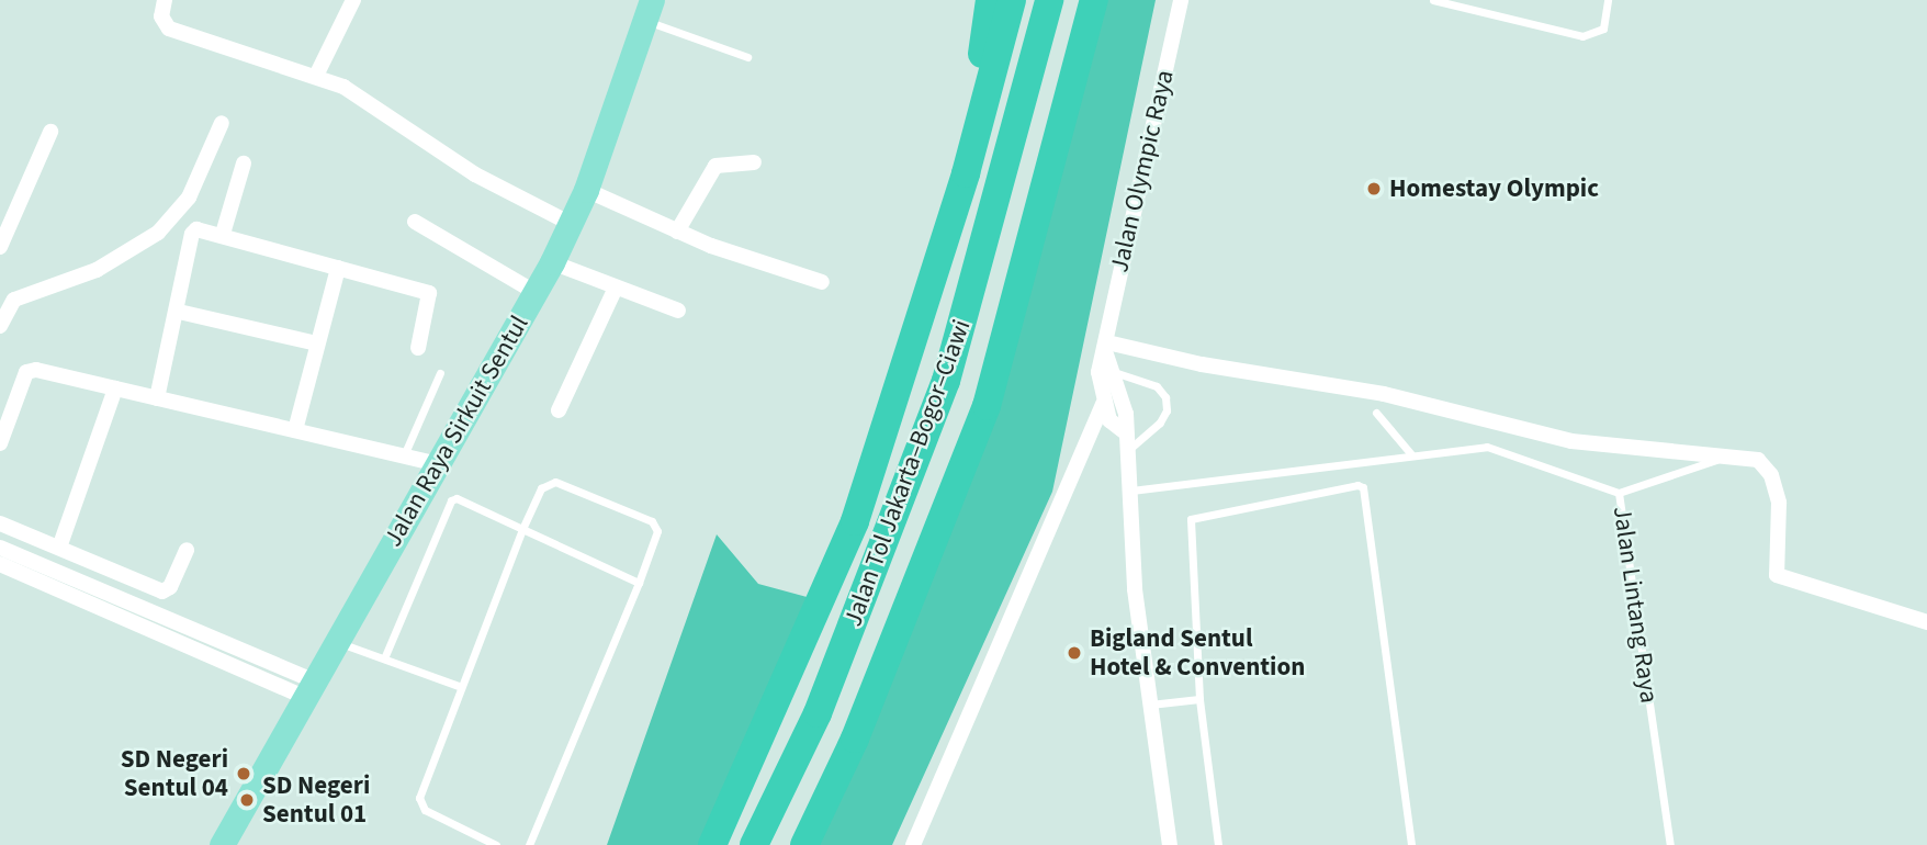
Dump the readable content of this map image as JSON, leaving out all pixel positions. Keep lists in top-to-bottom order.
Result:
{
  "streets": {
    "highway": ["Jalan Tol Jakarta–Bogor–Ciawi"],
    "main road": ["Jalan Raya Sirkuit Sentul"],
    "street": ["Jalan Olympic Raya"],
    "lane": ["Jalan Lintang Raya"]
  },
  "places": [
    "Homestay Olympic",
    "Bigland Sentul Hotel & Convention",
    "SD Negeri Sentul 04",
    "SD Negeri Sentul 01"
  ]
}
